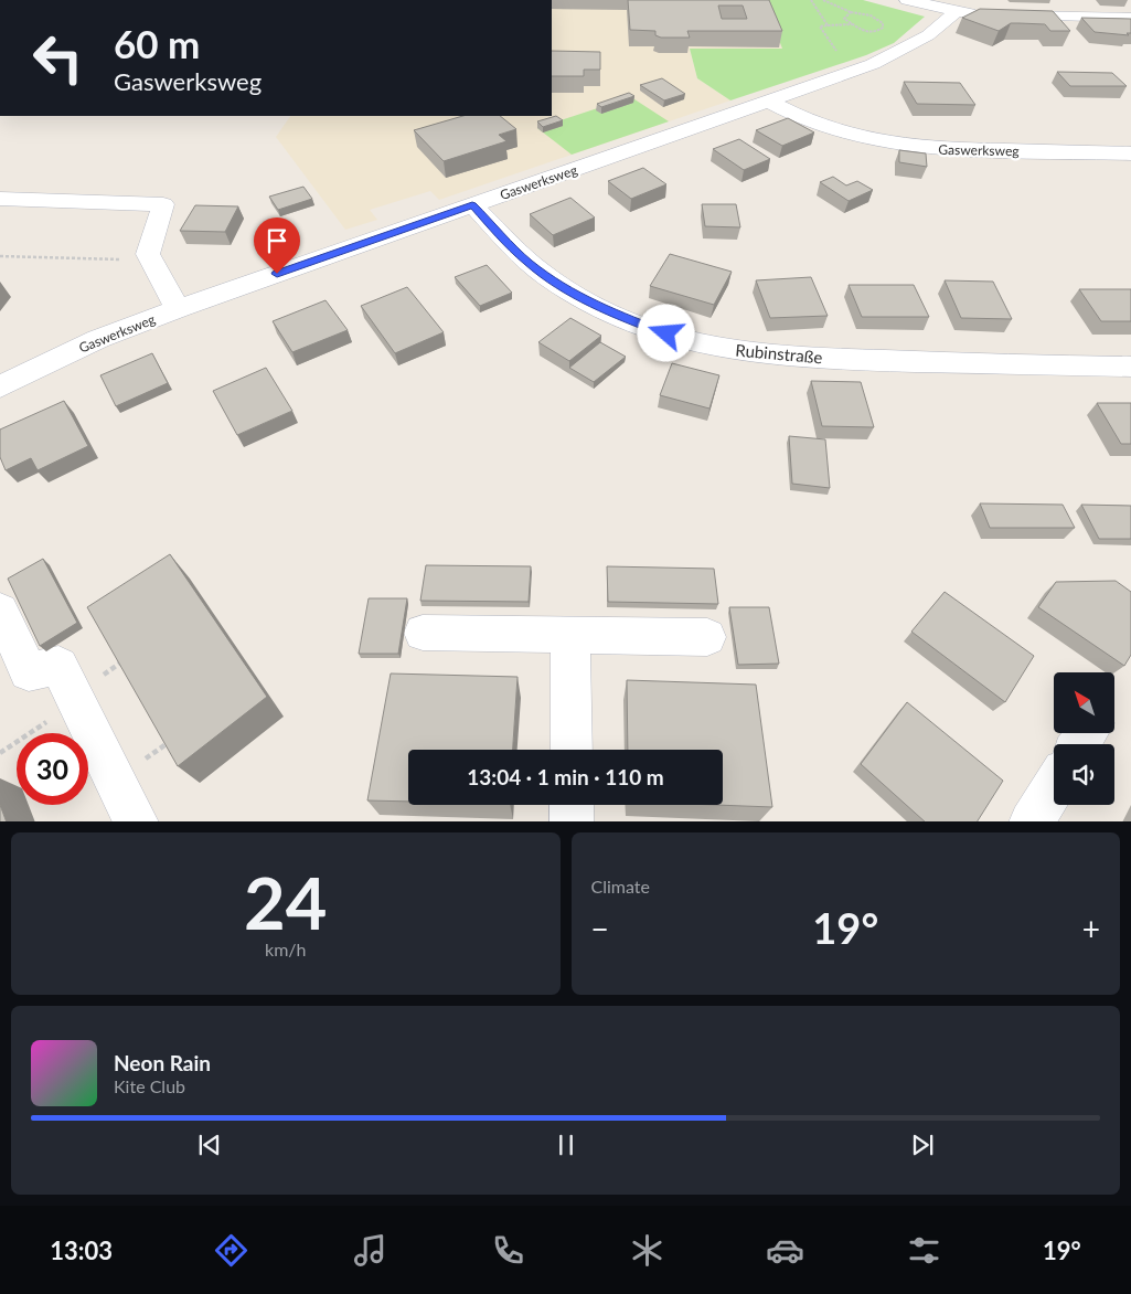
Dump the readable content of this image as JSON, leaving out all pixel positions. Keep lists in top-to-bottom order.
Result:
{
  "streets": {
    "street": ["Gaswerksweg", "Rubinstraße"]
  },
  "crossings": [
    ["Gaswerksweg", "Rubinstraße"]
  ],
  "north": "top left",
  "page": {
    "turn": ["60 m", "Gaswerksweg"],
    "limit": "30",
    "trip": "13:04 · 1 min · 110 m",
    "tile": [
      ["24", "km/h"],
      "Climate"
    ],
    "heat": ["−", "19°", "+"],
    "song": ["Neon Rain", "Kite Club"],
    "tabs": ["13:03", "19°"]
  }
}
